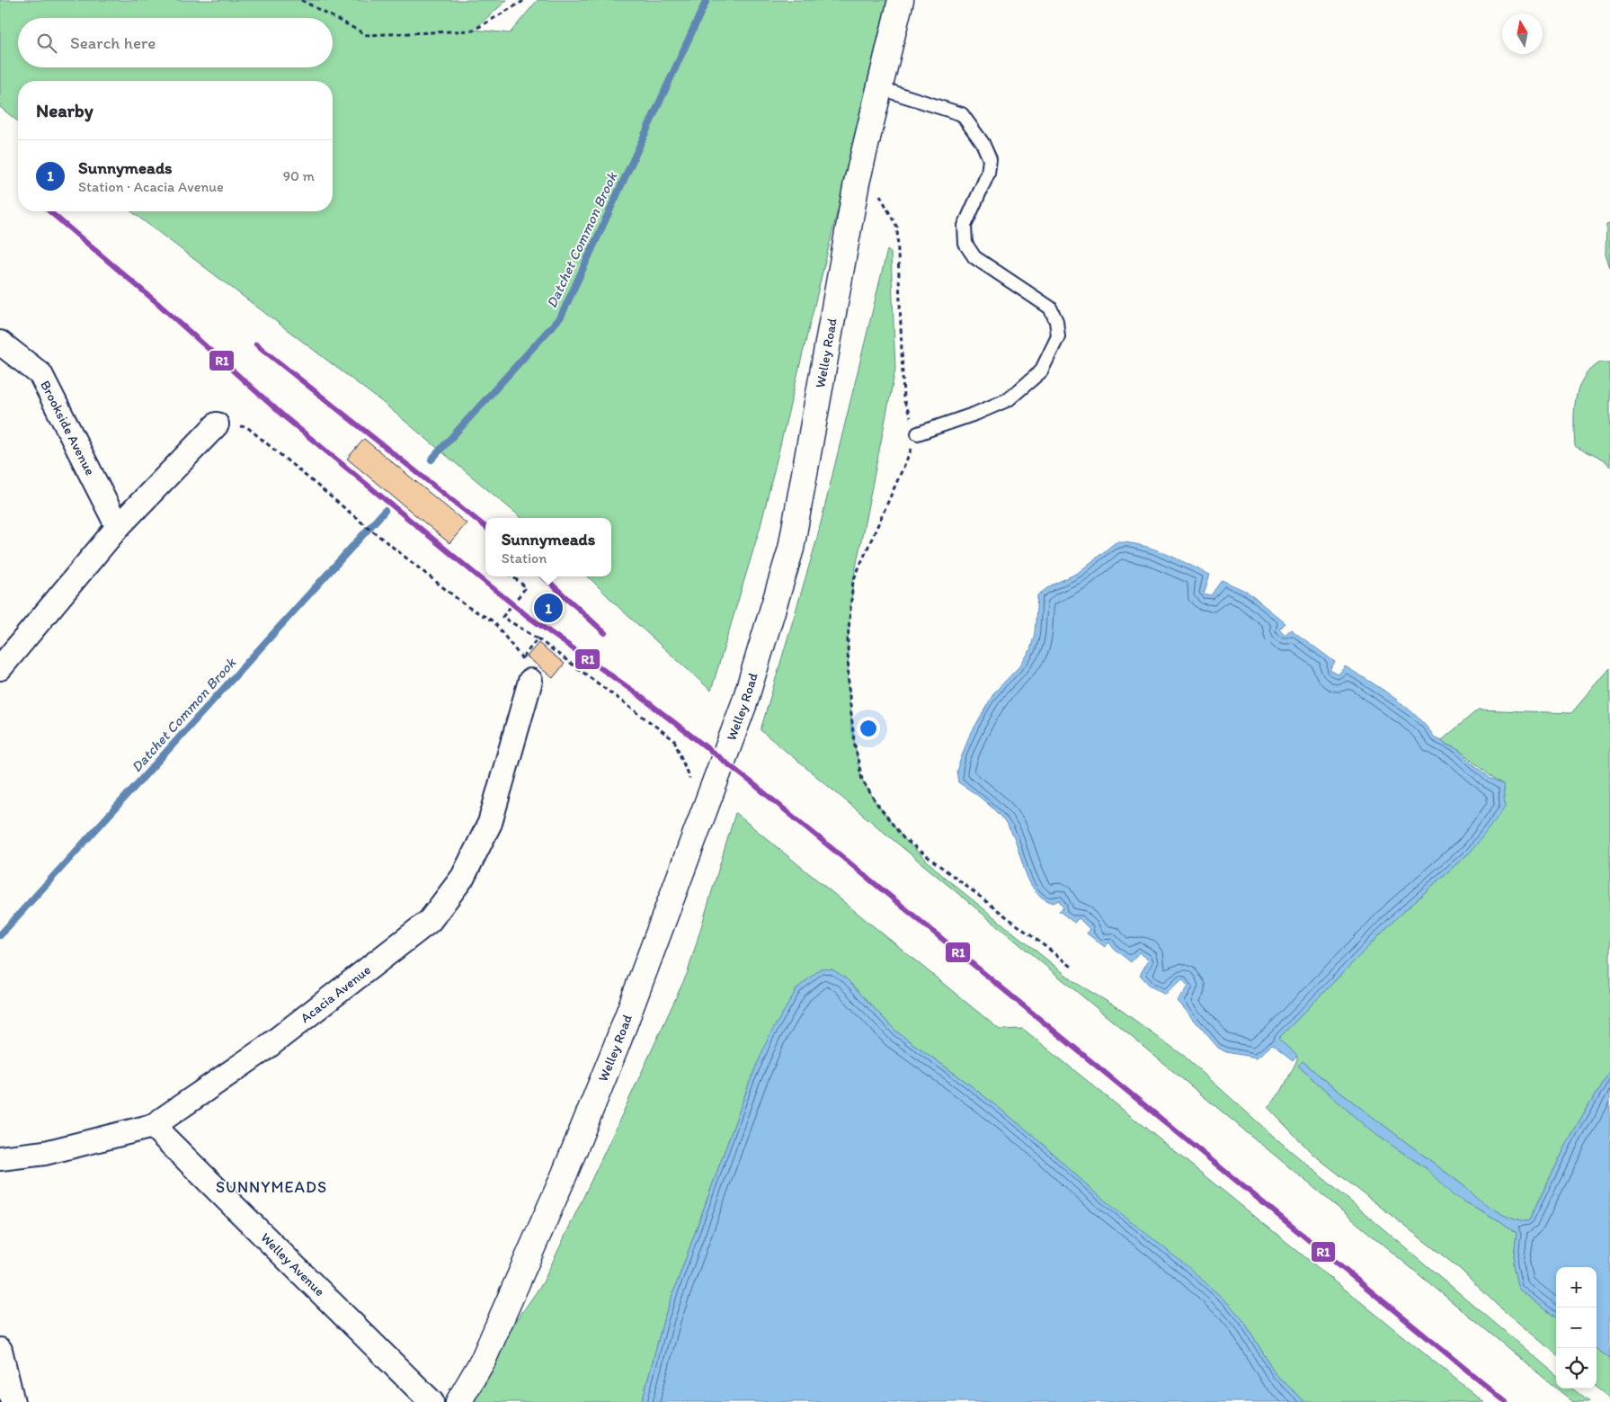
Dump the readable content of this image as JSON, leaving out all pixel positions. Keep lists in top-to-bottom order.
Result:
{
  "streets": {
    "main road": ["Welley Road"],
    "street": ["Brookside Avenue", "Acacia Avenue", "Welley Avenue"]
  },
  "crossings": [
    ["Acacia Avenue", "Welley Avenue"]
  ],
  "districts": ["SUNNYMEADS"],
  "water": ["Datchet Common Brook"],
  "lines": ["transit line R1"],
  "north": "top",
  "page": {
    "search": "Search here",
    "heading": "Nearby",
    "list": [
      {
        "mark": "1",
        "name": "Sunnymeads",
        "note": "Station · Acacia Avenue",
        "value": "90 m"
      }
    ],
    "popup": ["Sunnymeads", "Station"],
    "pins": "1",
    "map_buttons": ["+", "−"]
  }
}
